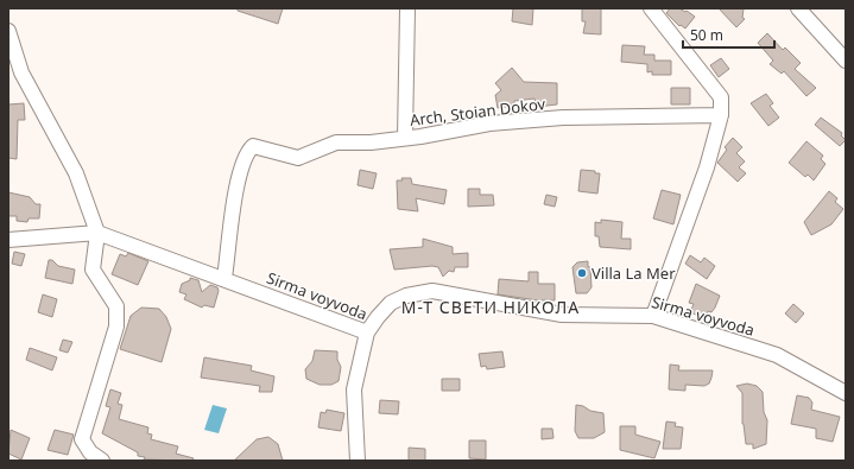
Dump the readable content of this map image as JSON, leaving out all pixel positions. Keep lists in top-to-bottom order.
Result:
{
  "streets": {
    "street": ["Arch, Stoian Dokov", "Sirma voyvoda"]
  },
  "crossings": [
    ["Arch, Stoian Dokov", "Sirma voyvoda"]
  ],
  "districts": ["М-Т СВЕТИ НИКОЛА"],
  "places": ["Villa La Mer"],
  "scale_bar": "50 m"
}
